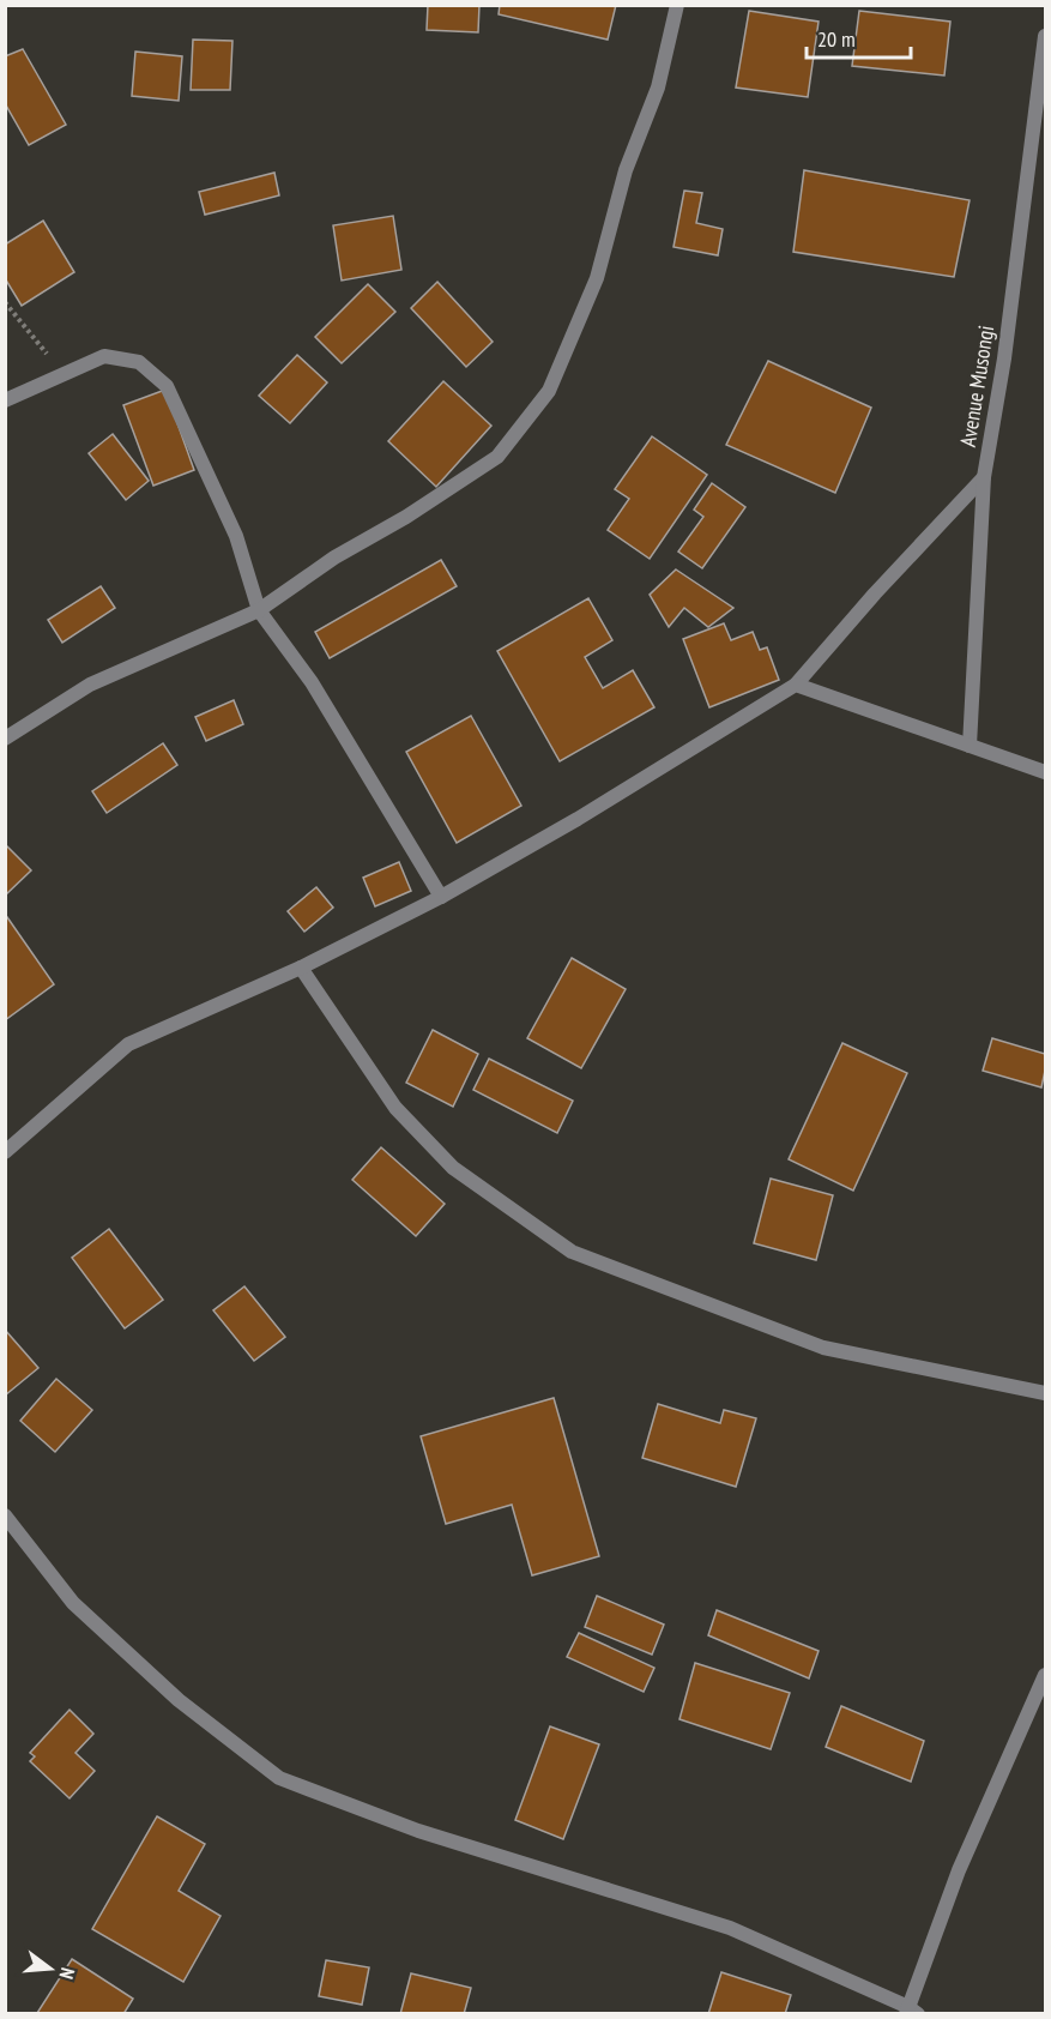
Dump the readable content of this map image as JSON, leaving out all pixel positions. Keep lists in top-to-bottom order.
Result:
{
  "streets": {
    "street": ["Avenue Musongi"]
  },
  "scale_bar": "20 m",
  "north": "right"
}
